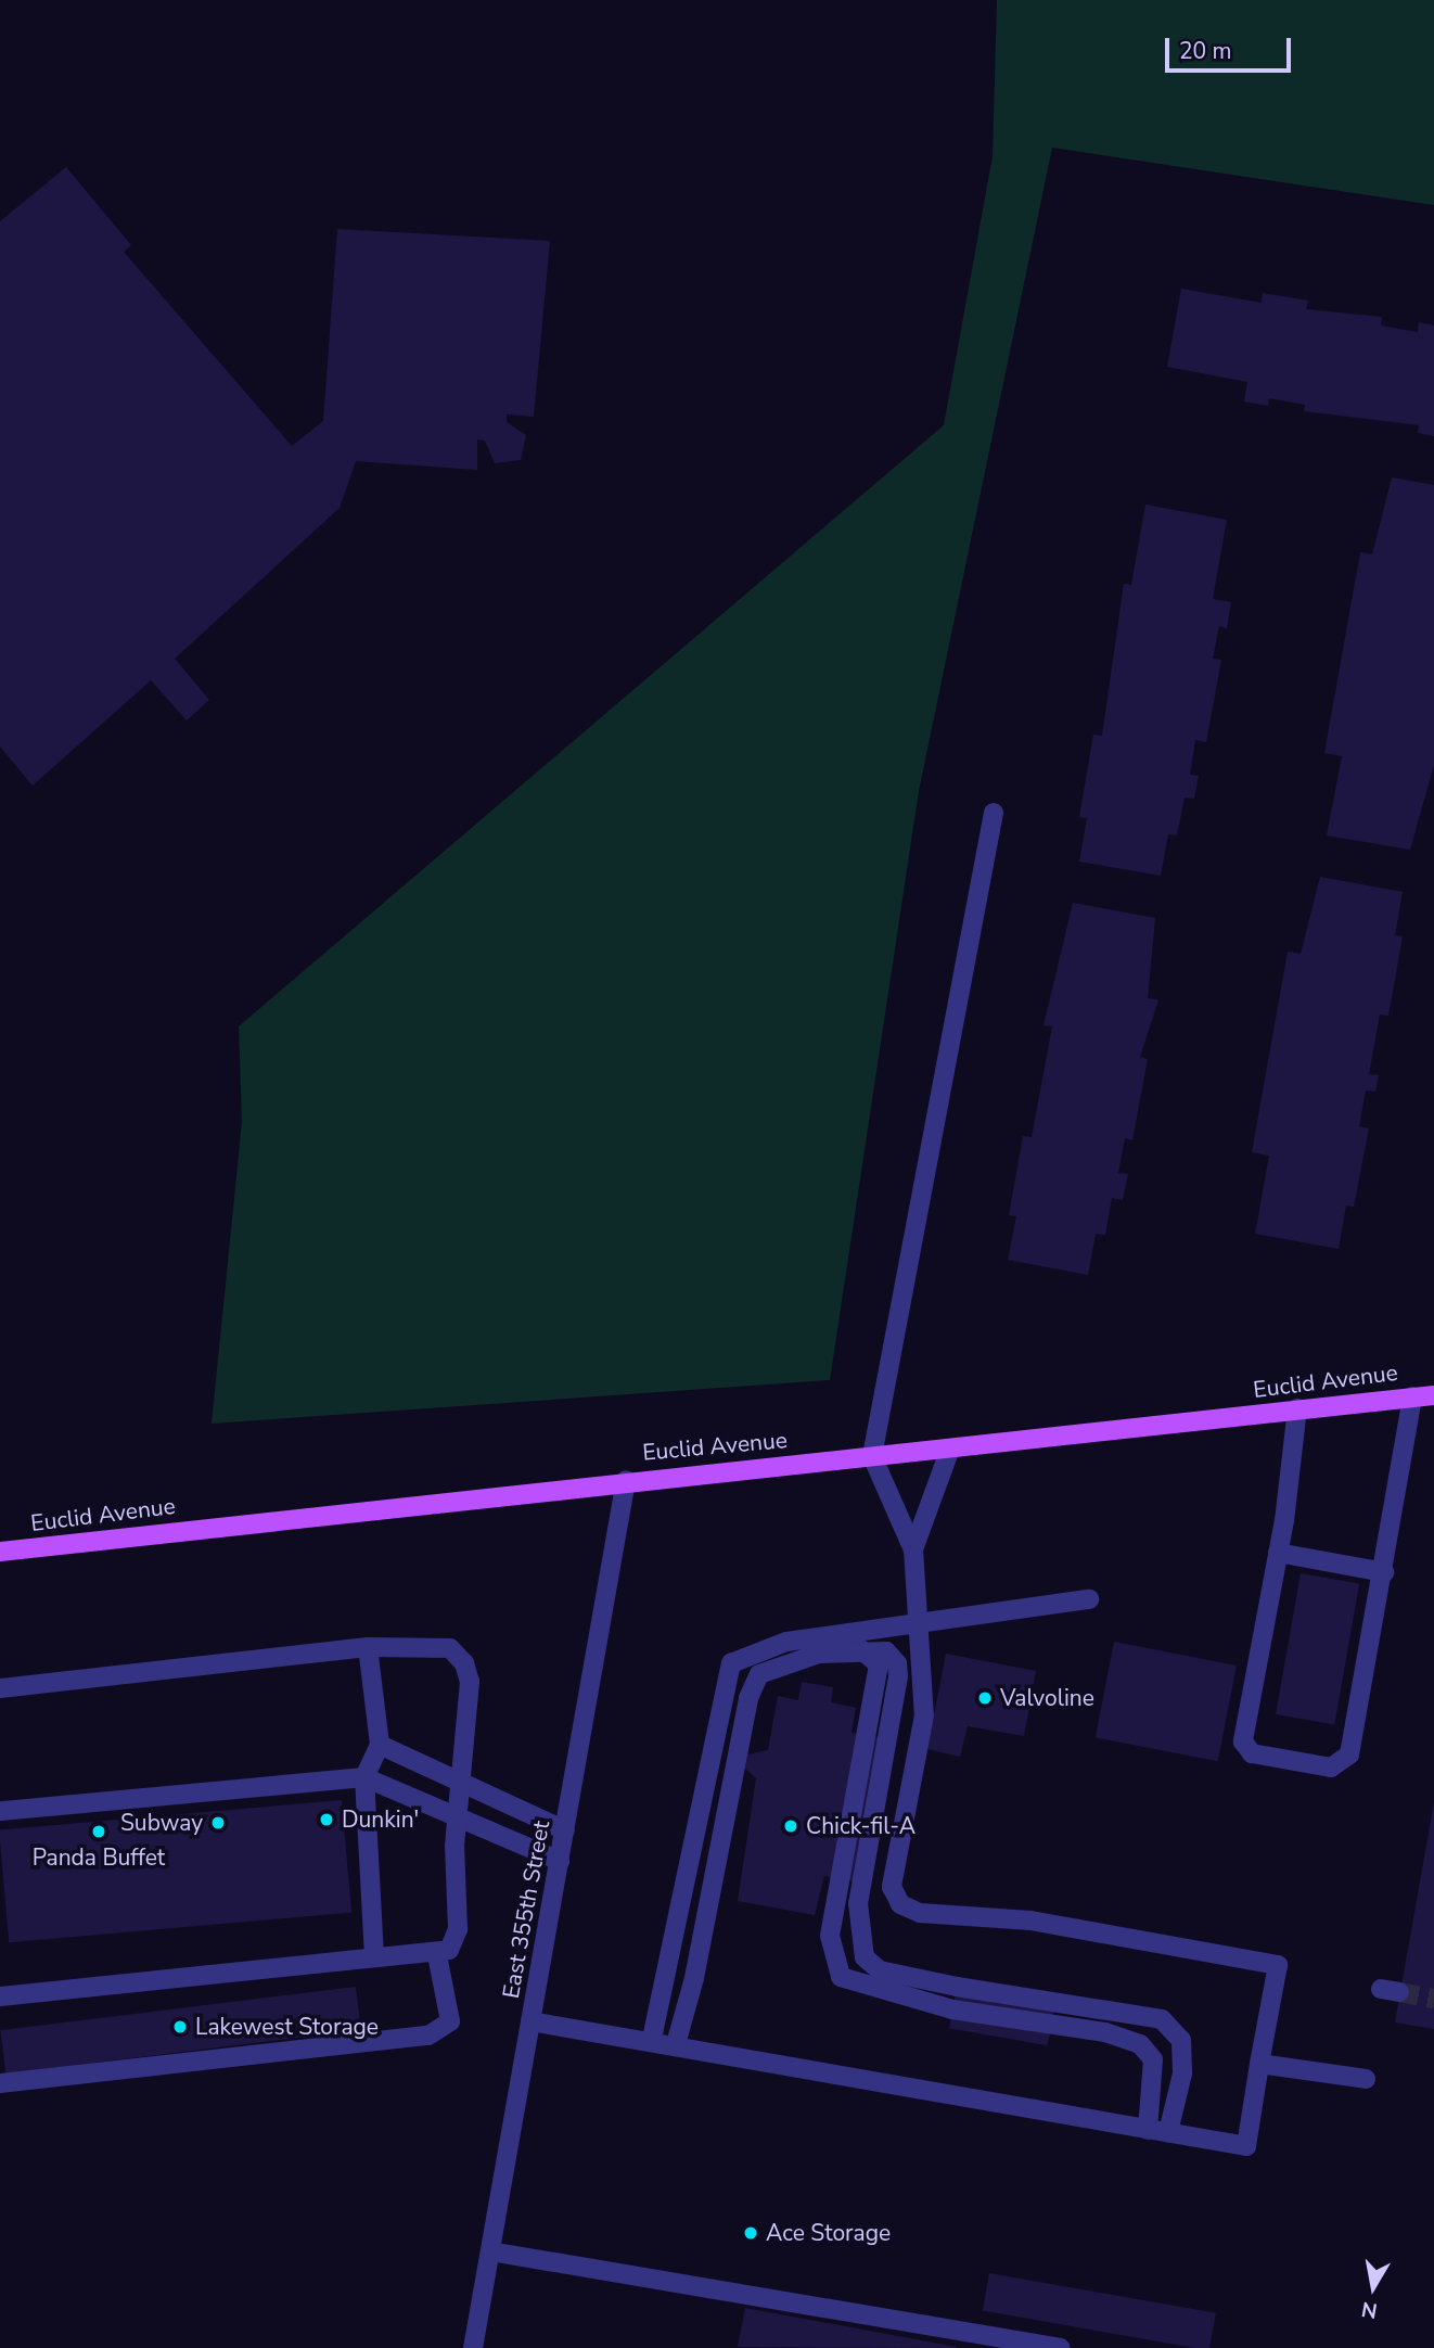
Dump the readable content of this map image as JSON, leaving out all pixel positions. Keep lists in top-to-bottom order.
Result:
{
  "streets": {
    "main road": ["Euclid Avenue"],
    "street": ["East 355th Street"]
  },
  "crossings": [
    ["Euclid Avenue", "East 355th Street"]
  ],
  "places": [
    "Valvoline",
    "Dunkin'",
    "Subway",
    "Chick-fil-A",
    "Panda Buffet",
    "Lakewest Storage",
    "Ace Storage"
  ],
  "scale_bar": "20 m",
  "north": "bottom"
}
